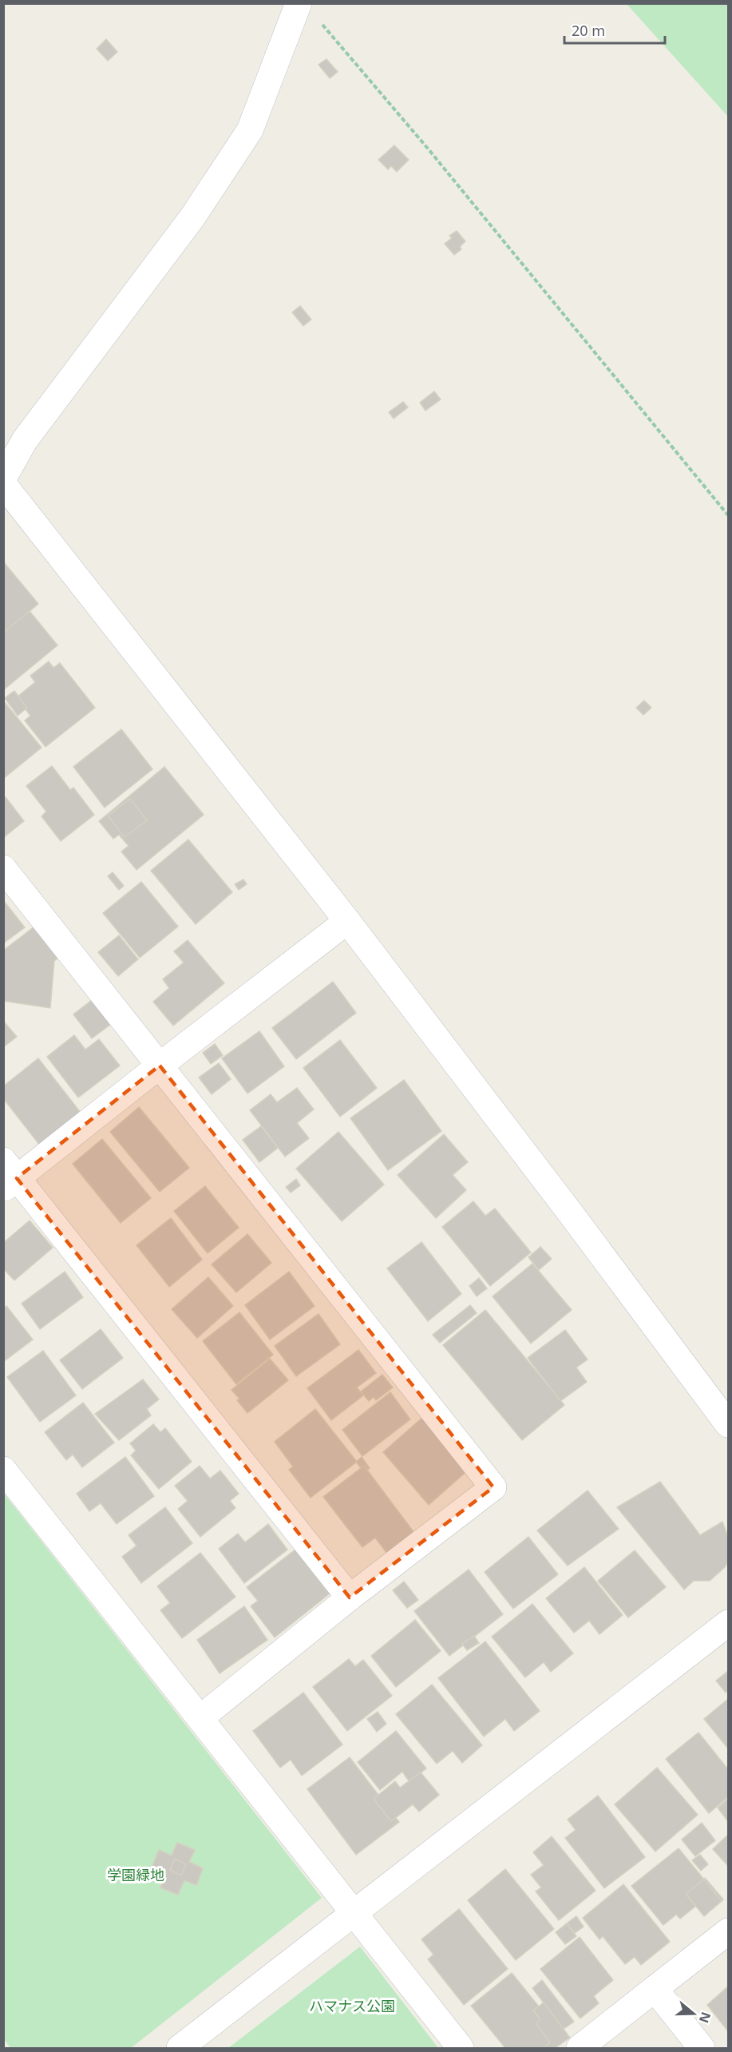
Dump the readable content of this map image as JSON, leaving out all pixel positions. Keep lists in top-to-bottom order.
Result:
{
  "parks": ["学園緑地", "ハマナス公園"],
  "scale_bar": "20 m",
  "north": "right"
}
